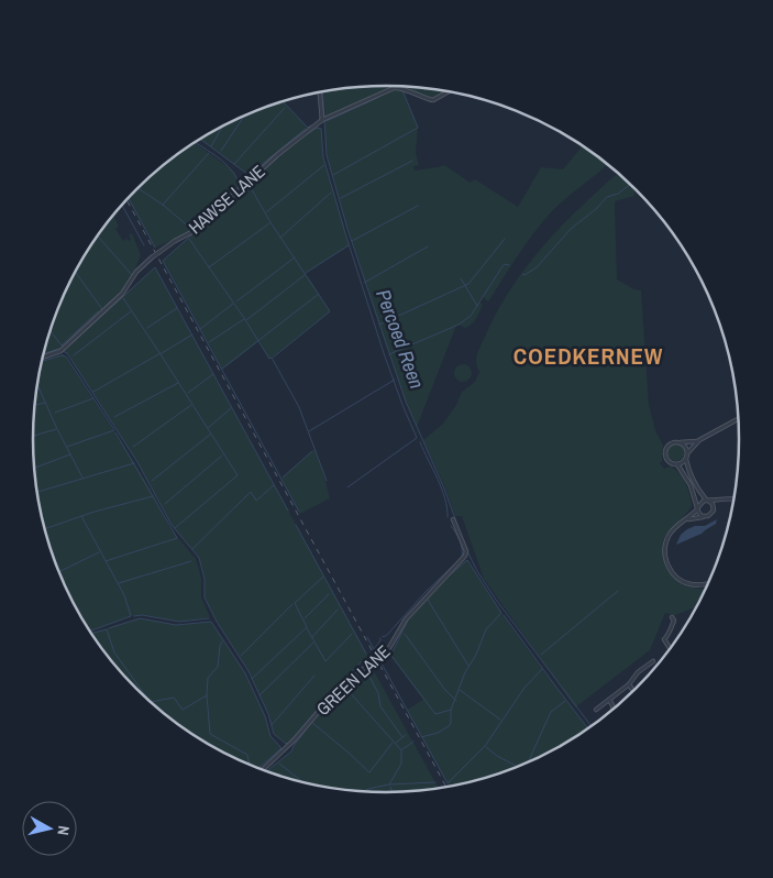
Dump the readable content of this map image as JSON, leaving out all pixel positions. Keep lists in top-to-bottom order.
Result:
{
  "streets": {
    "street": ["HAWSE LANE", "GREEN LANE"]
  },
  "districts": ["COEDKERNEW"],
  "water": ["Percoed Reen"],
  "north": "right"
}
